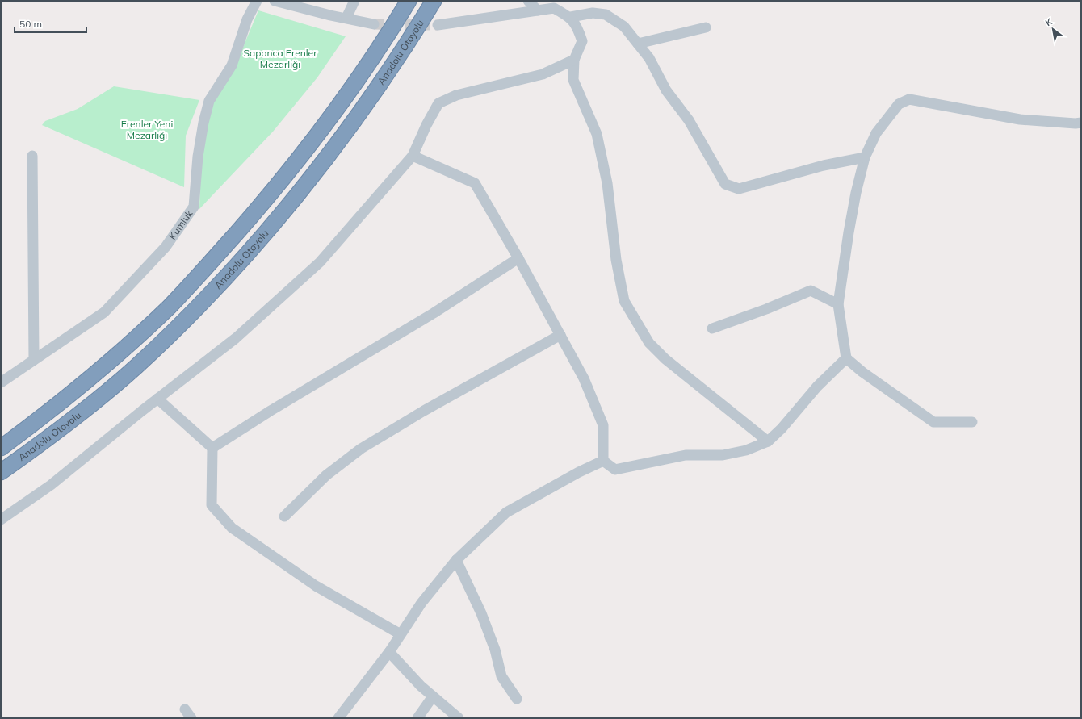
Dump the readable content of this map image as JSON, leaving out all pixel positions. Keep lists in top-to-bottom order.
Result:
{
  "streets": {
    "highway": ["Anadolu Otoyolu"],
    "street": ["Kumluk"]
  },
  "parks": ["Sapanca Erenler Mezarlığı", "Erenler Yeni Mezarlığı"],
  "scale_bar": "50 m",
  "north": "top left"
}
